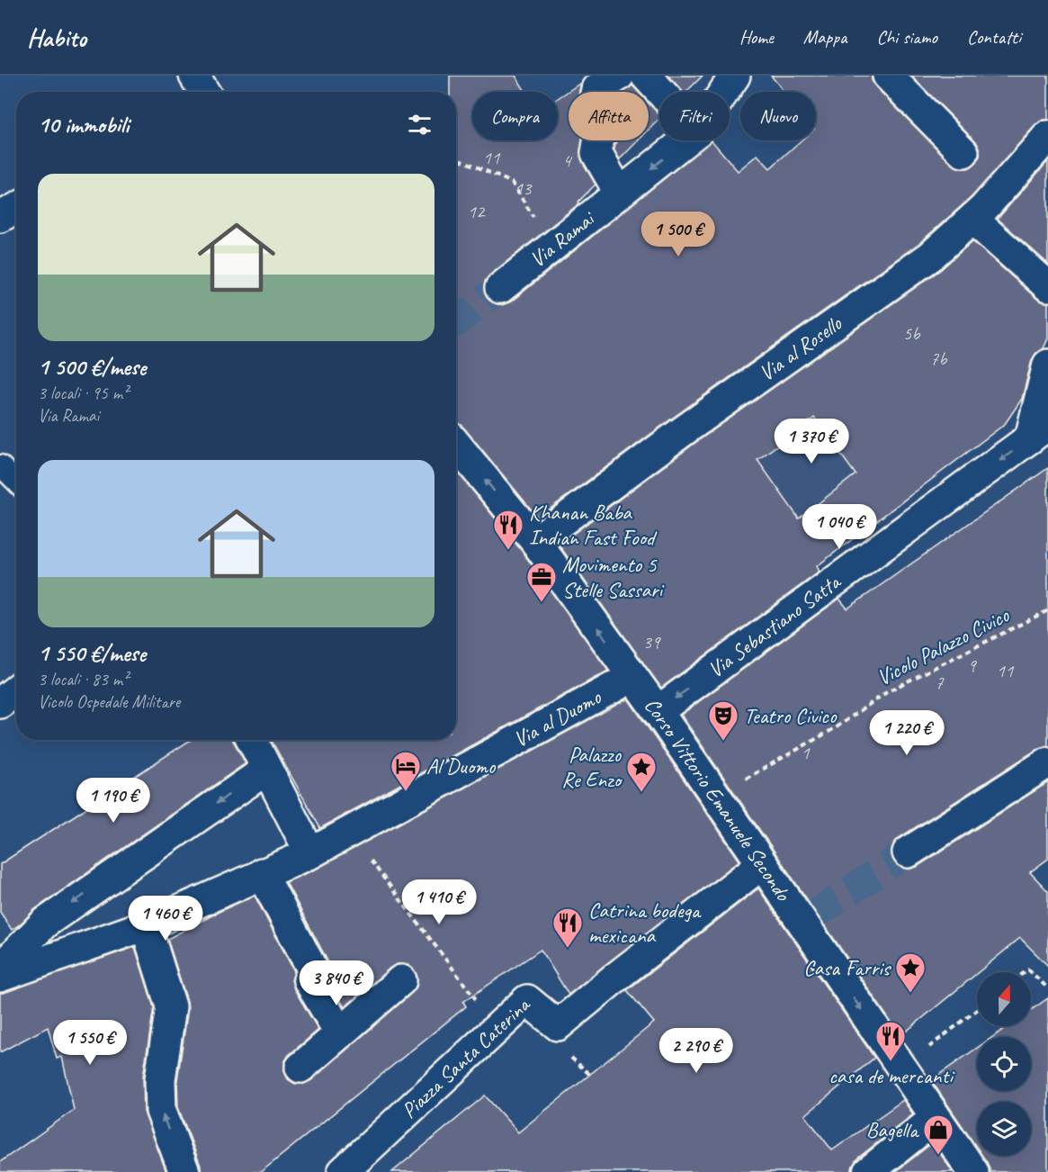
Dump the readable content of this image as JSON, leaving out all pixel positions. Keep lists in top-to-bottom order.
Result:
{
  "streets": {
    "street": [
      "Via Ramai",
      "Via al Rosello",
      "Via Sebastiano Satta",
      "Via al Duomo",
      "Corso Vittorio Emanuele Secondo",
      "Piazza Santa Caterina"
    ],
    "path": ["Vicolo Palazzo Civico"]
  },
  "crossings": [
    ["Via al Rosello", "Corso Vittorio Emanuele Secondo"],
    ["Via Sebastiano Satta", "Corso Vittorio Emanuele Secondo"],
    ["Vicolo Palazzo Civico", "Corso Vittorio Emanuele Secondo"],
    ["Via al Duomo", "Corso Vittorio Emanuele Secondo"],
    ["Corso Vittorio Emanuele Secondo", "Piazza Santa Caterina"]
  ],
  "one_way": ["Via Sebastiano Satta"],
  "places": {
    "restaurant": ["Khanan Baba Indian Fast Food", "Catrina bodega mexicana", "casa de mercanti"],
    "office": ["Movimento 5 Stelle Sassari"],
    "theatre": ["Teatro Civico"],
    "hotel": ["Al Duomo"],
    "place": ["Palazzo Re Enzo", "Casa Farris"],
    "shop": ["Bagella"]
  },
  "house_numbers": [
    "11",
    "4",
    "13",
    "12",
    "5b",
    "7b",
    "39",
    "9",
    "11",
    "7",
    "1"
  ],
  "north": "top",
  "page": {
    "header": "Habito",
    "nav": [
      "Home",
      "Mappa",
      "Chi siamo",
      "Contatti"
    ],
    "chip": [
      "Compra",
      "Affitta",
      "Filtri",
      "Nuovo"
    ],
    "heading": "10 immobili",
    "list": [
      {
        "name": "1 500 €/mese",
        "note": "3 locali · 95 m² · Via Ramai"
      },
      {
        "name": "1 550 €/mese",
        "note": "3 locali · 83 m² · Vicolo Ospedale Militare"
      }
    ],
    "price": [
      "1 500 €",
      "1 370 €",
      "1 040 €",
      "1 220 €",
      "1 190 €",
      "1 410 €",
      "1 460 €",
      "3 840 €",
      "1 550 €",
      "2 290 €"
    ]
  }
}
